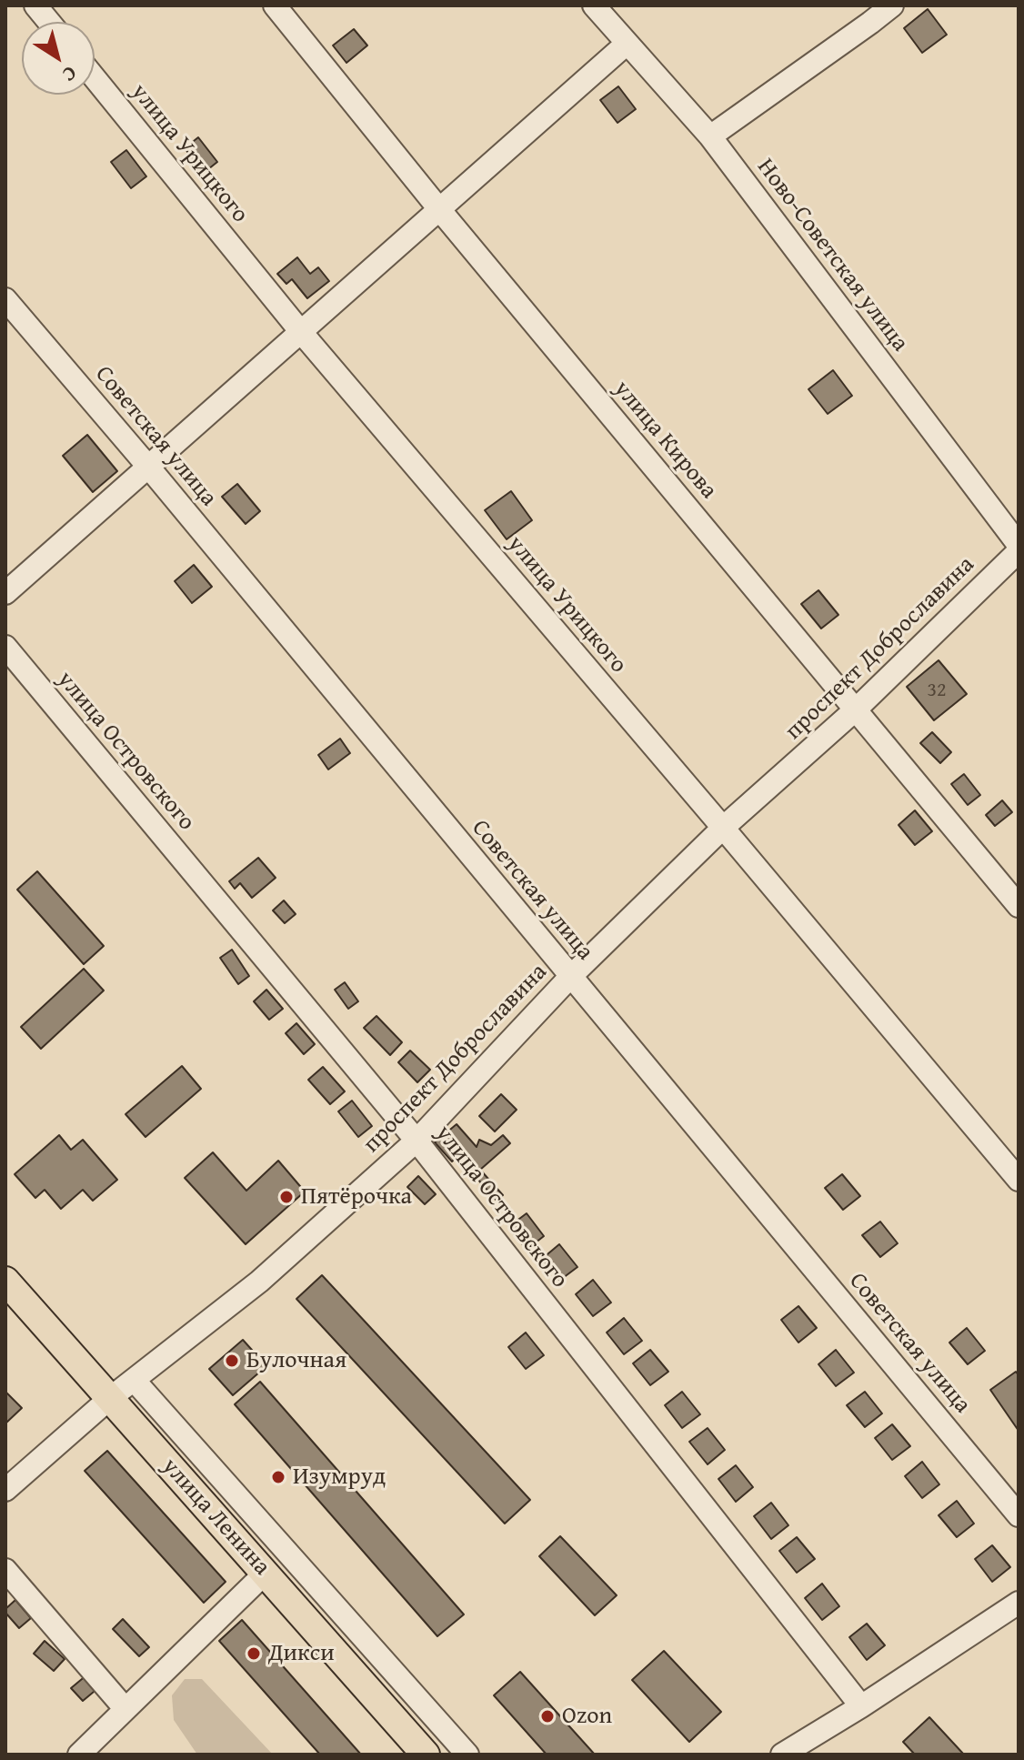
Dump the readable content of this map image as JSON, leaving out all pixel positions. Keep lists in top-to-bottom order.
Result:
{
  "streets": {
    "main road": ["улица Ленина"],
    "street": [
      "улица Урицкого",
      "Ново-Советская улица",
      "Советская улица",
      "улица Кирова",
      "проспект Доброславина",
      "улица Островского"
    ]
  },
  "crossings": [
    ["улица Урицкого", "проспект Доброславина"],
    ["Советская улица", "проспект Доброславина"],
    ["улица Кирова", "проспект Доброславина"],
    ["проспект Доброславина", "улица Островского"],
    ["проспект Доброславина", "улица Ленина"]
  ],
  "places": [
    "Пятёрочка",
    "Булочная",
    "Изумруд",
    "Дикси",
    "Ozon"
  ],
  "house_numbers": ["32"],
  "north": "bottom right"
}
